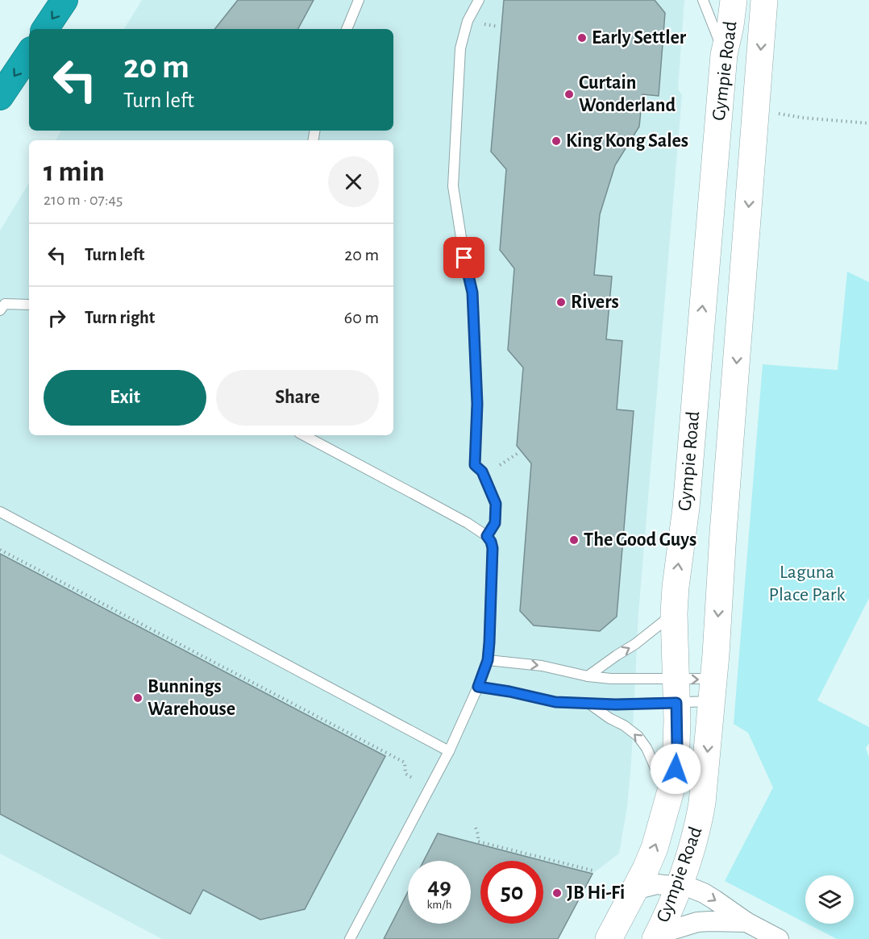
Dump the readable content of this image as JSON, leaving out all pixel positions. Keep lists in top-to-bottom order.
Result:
{
  "streets": {
    "main road": ["Gympie Road"]
  },
  "parks": ["Laguna Place Park"],
  "places": [
    "Early Settler",
    "Curtain Wonderland",
    "King Kong Sales",
    "Rivers",
    "The Good Guys",
    "Bunnings Warehouse",
    "JB Hi-Fi"
  ],
  "page": {
    "turn": ["20 m", "Turn left"],
    "heading": ["1 min", "210 m · 07:45"],
    "list": [
      {
        "name": "Turn left",
        "value": "20 m"
      },
      {
        "name": "Turn right",
        "value": "60 m"
      }
    ],
    "buttons": ["Exit", "Share"],
    "speed": "49 km/h",
    "limit": "50"
  }
}
